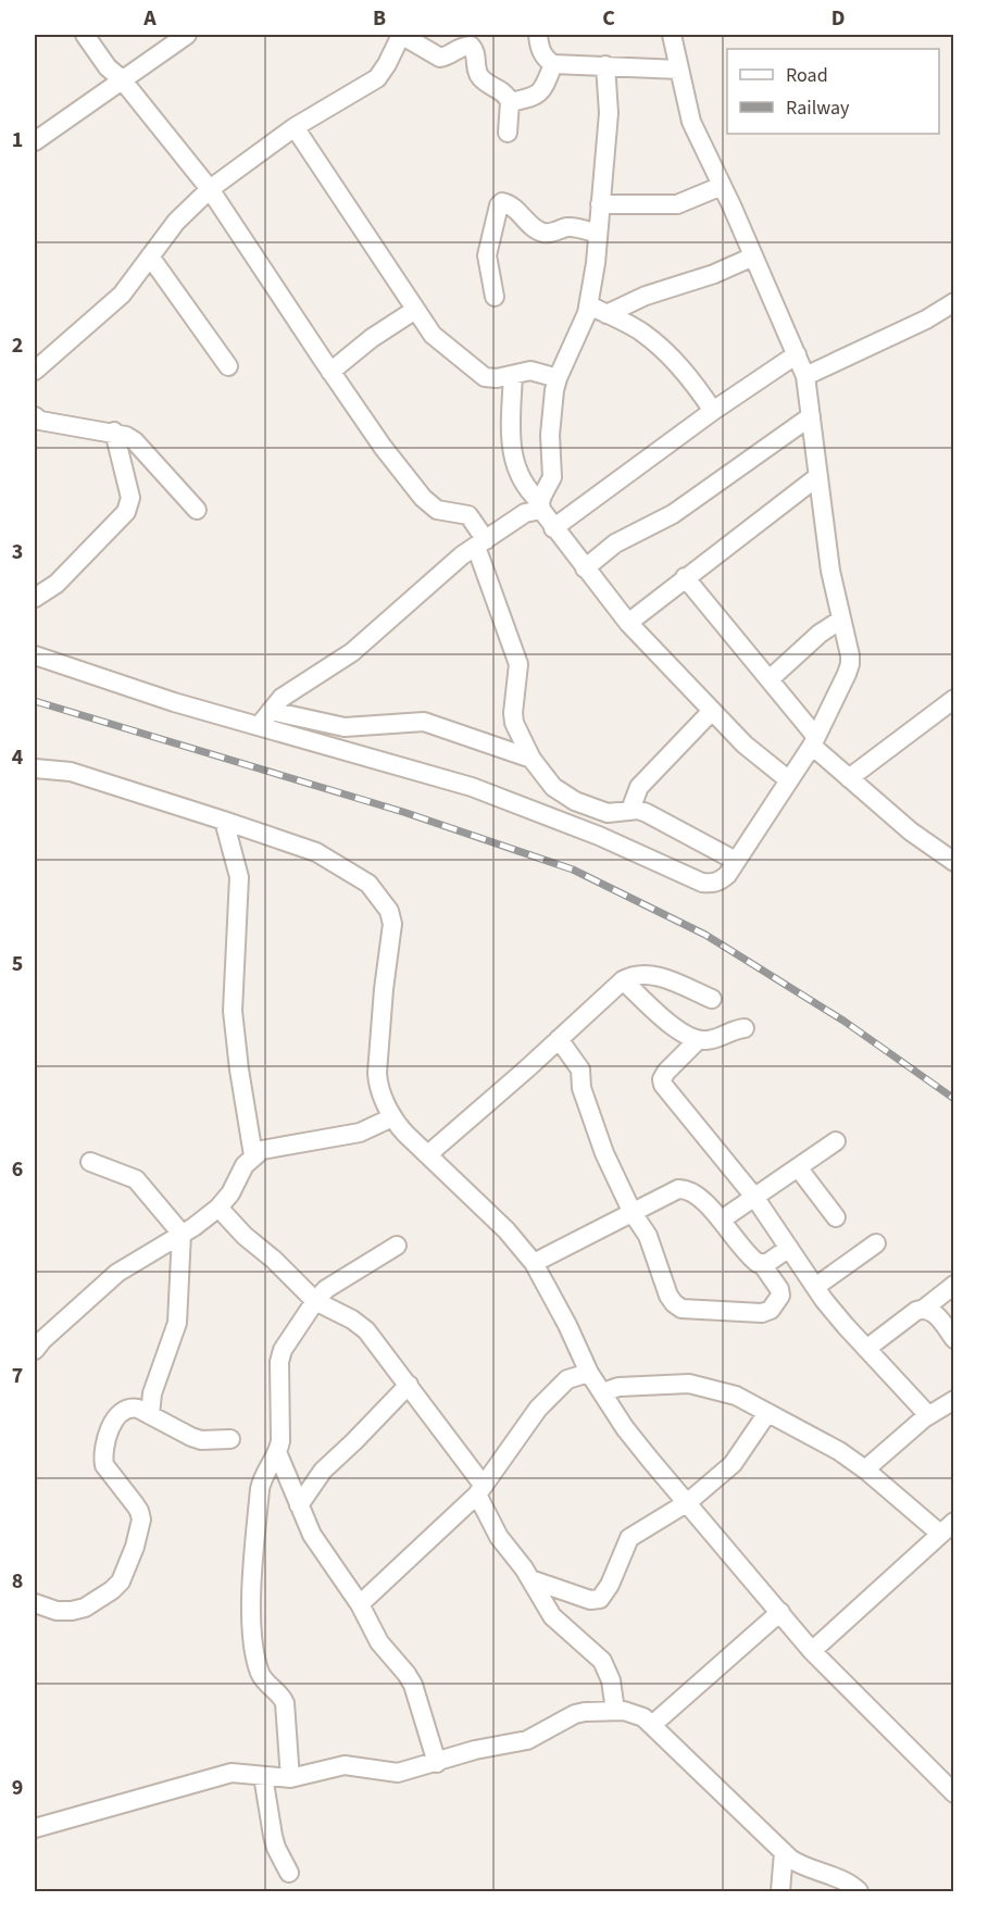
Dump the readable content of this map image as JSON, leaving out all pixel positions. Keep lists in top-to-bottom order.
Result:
{
  "legend": ["Road", "Railway"],
  "grid": {
    "columns": [
      "A",
      "B",
      "C",
      "D"
    ],
    "rows": [
      "1",
      "2",
      "3",
      "4",
      "5",
      "6",
      "7",
      "8",
      "9"
    ]
  }
}
